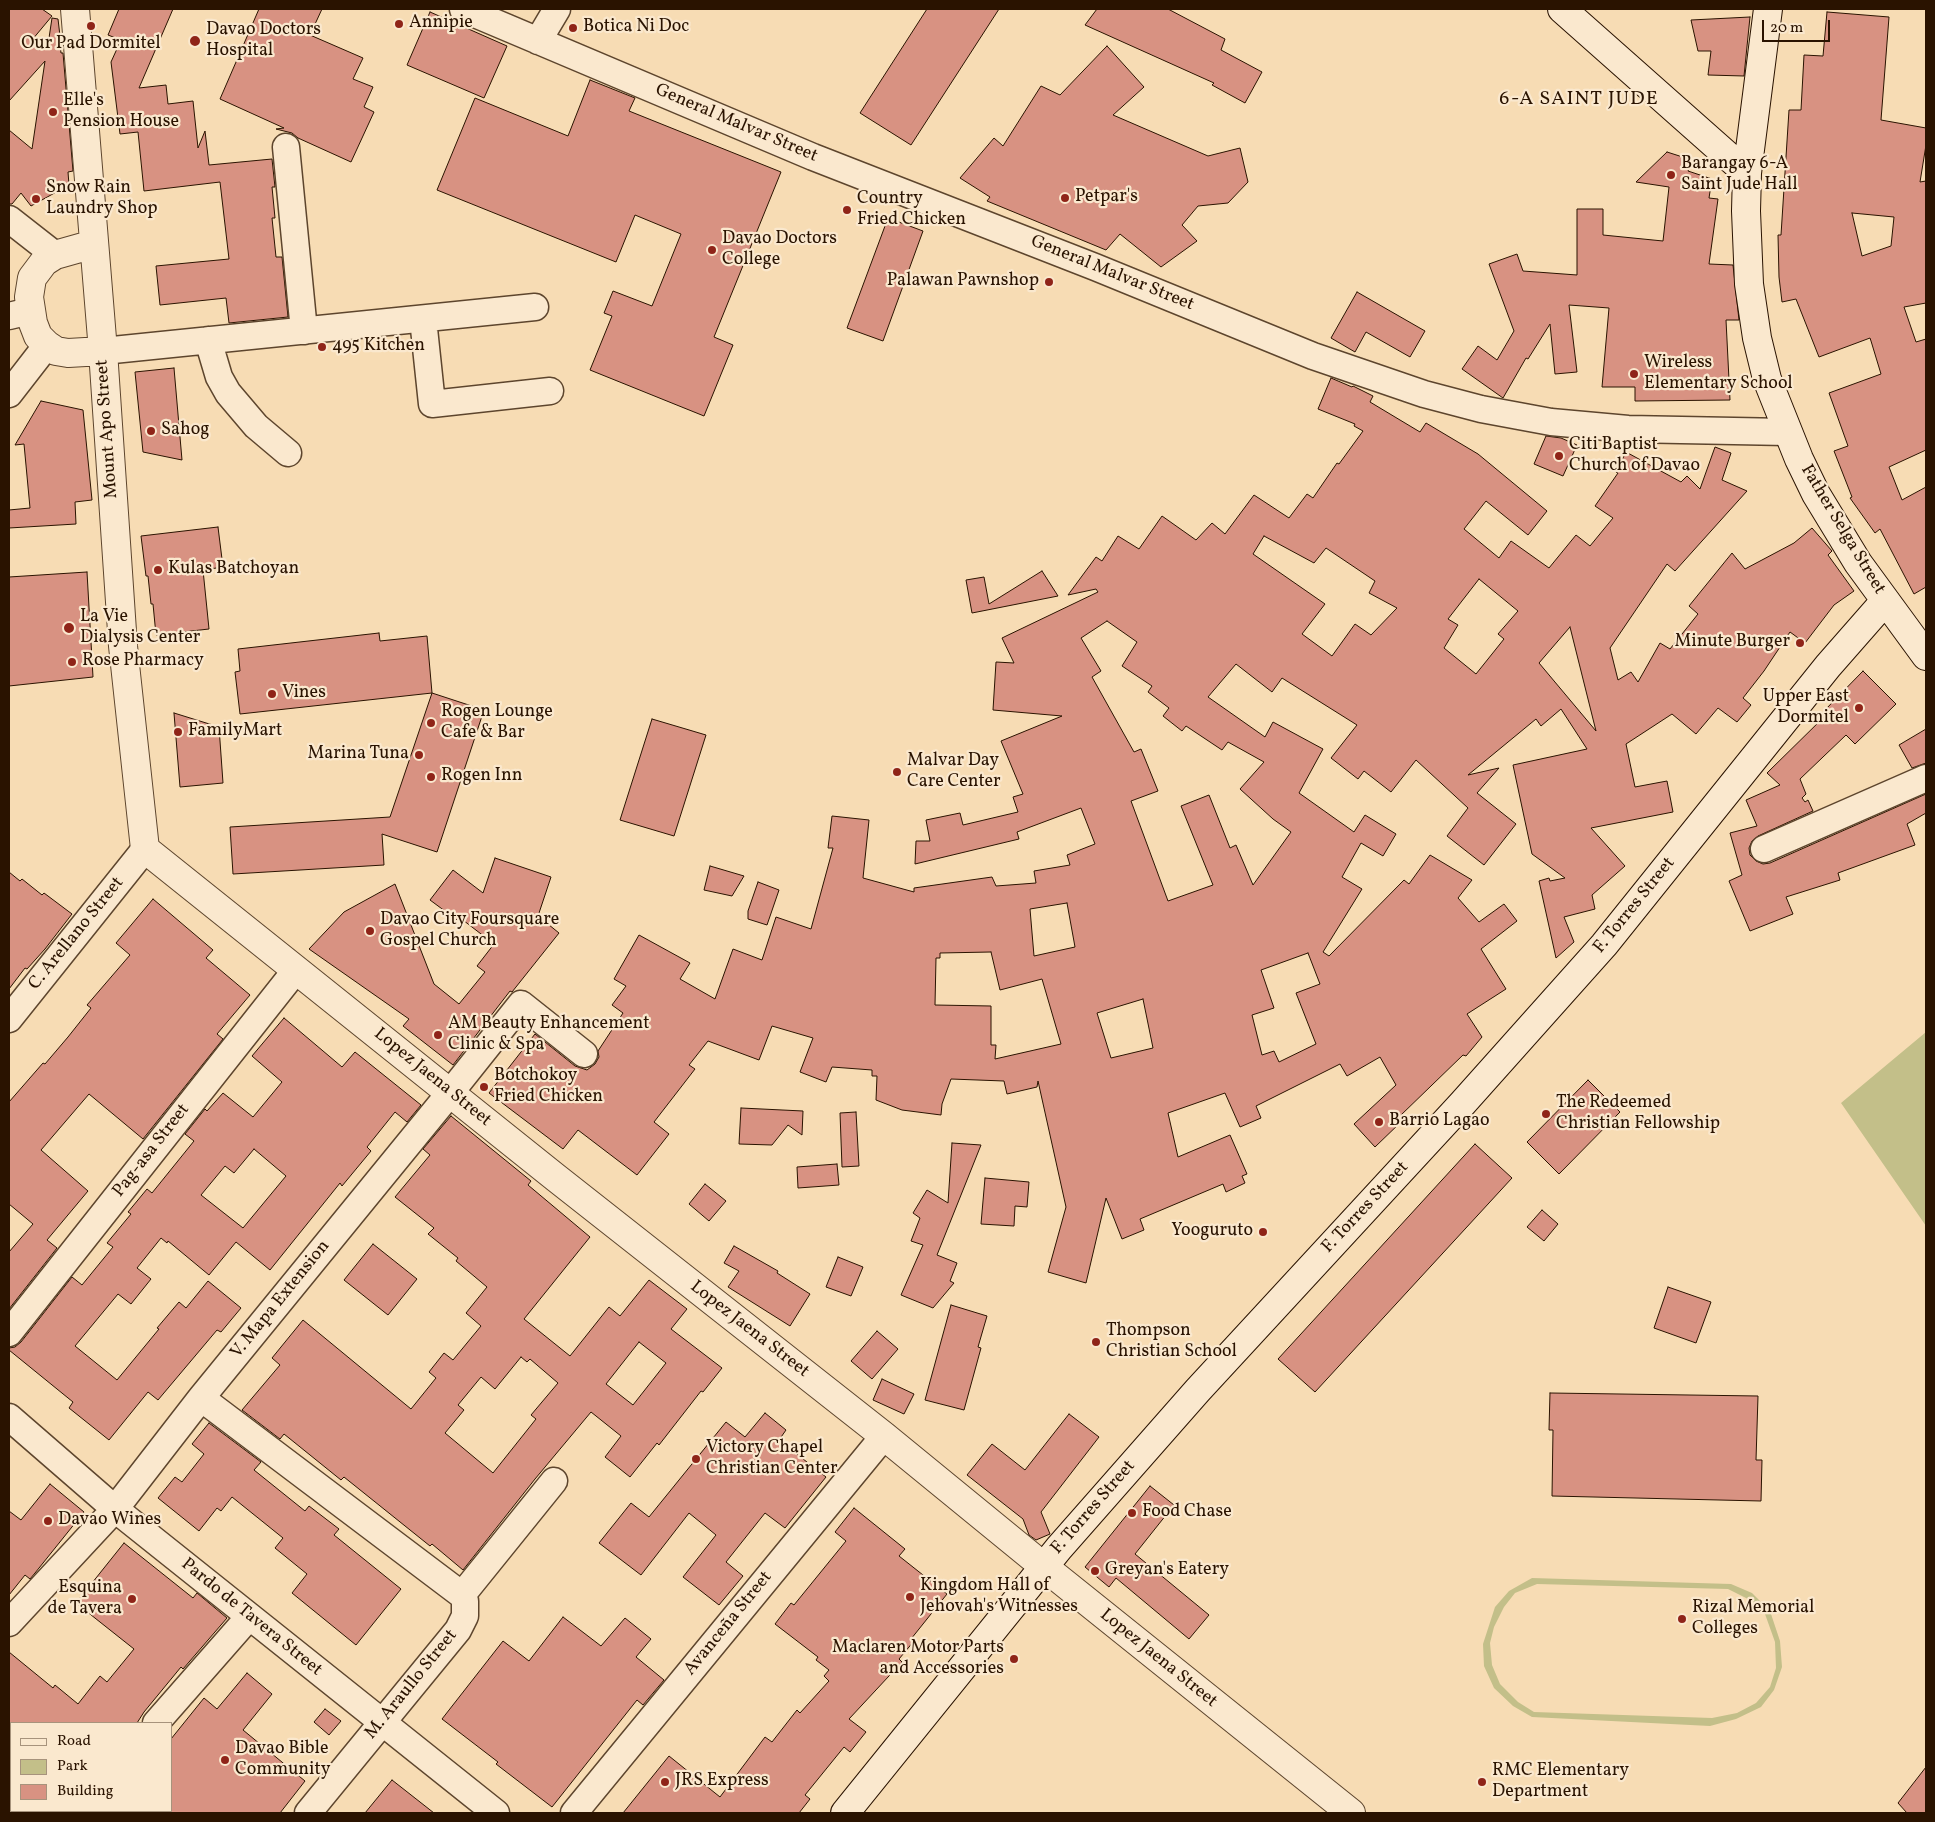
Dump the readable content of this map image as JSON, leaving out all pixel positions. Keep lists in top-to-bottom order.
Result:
{
  "streets": {
    "street": [
      "General Malvar Street",
      "Mount Apo Street",
      "Father Selga Street",
      "F. Torres Street",
      "C. Arellano Street",
      "Lopez Jaena Street",
      "Pag-asa Street",
      "V. Mapa Extension",
      "Pardo de Tavera Street",
      "Avanceña Street",
      "M. Araullo Street"
    ]
  },
  "crossings": [
    ["General Malvar Street", "Father Selga Street"],
    ["Mount Apo Street", "C. Arellano Street"],
    ["Mount Apo Street", "Lopez Jaena Street"],
    ["Father Selga Street", "F. Torres Street"],
    ["F. Torres Street", "Lopez Jaena Street"],
    ["C. Arellano Street", "Lopez Jaena Street"],
    ["Lopez Jaena Street", "Pag-asa Street"],
    ["Lopez Jaena Street", "V. Mapa Extension"],
    ["Lopez Jaena Street", "Avanceña Street"],
    ["V. Mapa Extension", "Pardo de Tavera Street"],
    ["Pardo de Tavera Street", "M. Araullo Street"]
  ],
  "districts": ["6-A SAINT JUDE"],
  "places": [
    "Annipie",
    "Our Pad Dormitel",
    "Botica Ni Doc",
    "Davao Doctors Hospital",
    "Elle's Pension House",
    "Barangay 6-A Saint Jude Hall",
    "Petpar's",
    "Snow Rain Laundry Shop",
    "Country Fried Chicken",
    "Davao Doctors College",
    "Palawan Pawnshop",
    "495 Kitchen",
    "Wireless Elementary School",
    "Sahog",
    "Citi Baptist Church of Davao",
    "Kulas Batchoyan",
    "La Vie Dialysis Center",
    "Minute Burger",
    "Rose Pharmacy",
    "Vines",
    "Upper East Dormitel",
    "Rogen Lounge Cafe & Bar",
    "FamilyMart",
    "Marina Tuna",
    "Malvar Day Care Center",
    "Rogen Inn",
    "Davao City Foursquare Gospel Church",
    "AM Beauty Enhancement Clinic & Spa",
    "Botchokoy Fried Chicken",
    "The Redeemed Christian Fellowship",
    "Barrio Lagao",
    "Yooguruto",
    "Thompson Christian School",
    "Victory Chapel Christian Center",
    "Food Chase",
    "Davao Wines",
    "Greyan's Eatery",
    "Kingdom Hall of Jehovah's Witnesses",
    "Esquina de Tavera",
    "Rizal Memorial Colleges",
    "Maclaren Motor Parts and Accessories",
    "Davao Bible Community",
    "JRS Express",
    "RMC Elementary Department"
  ],
  "legend": ["Road", "Park", "Building"],
  "scale_bar": "20 m"
}
